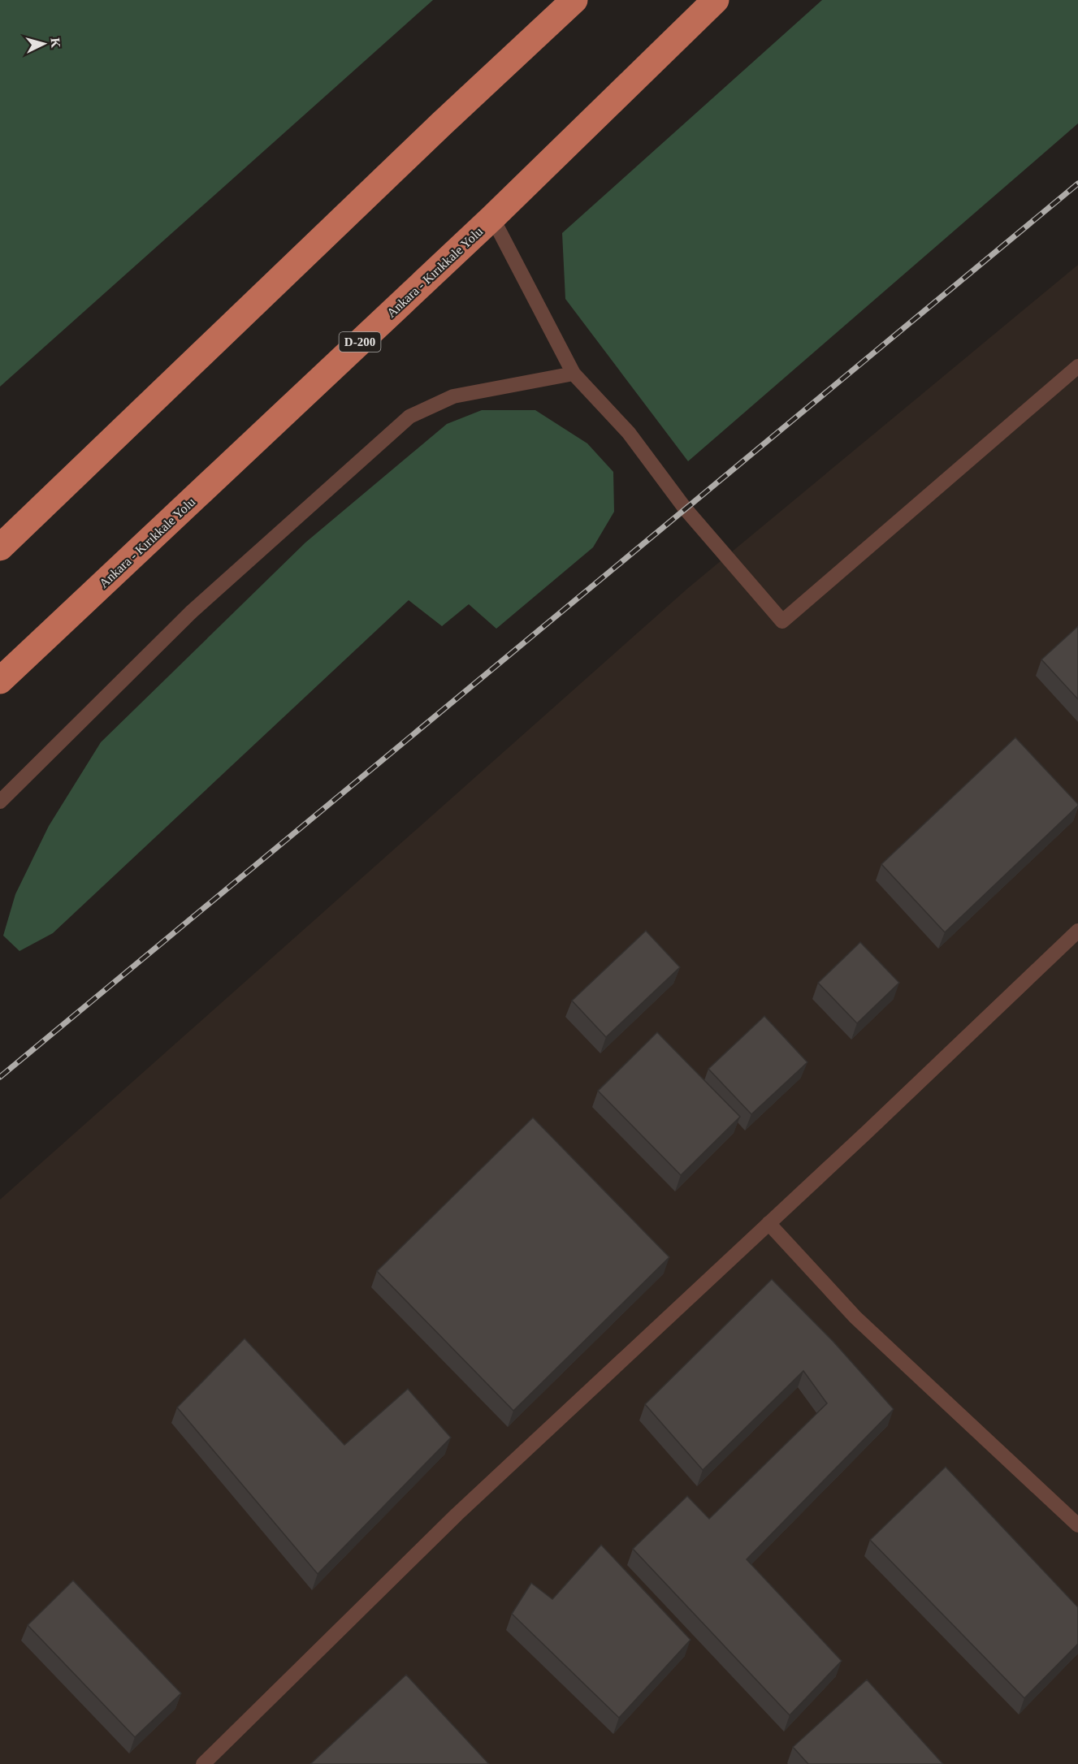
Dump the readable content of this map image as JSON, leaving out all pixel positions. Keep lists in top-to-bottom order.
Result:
{
  "streets": {
    "highway": ["Ankara - Kırıkkale Yolu", "D-200"]
  },
  "north": "right"
}
